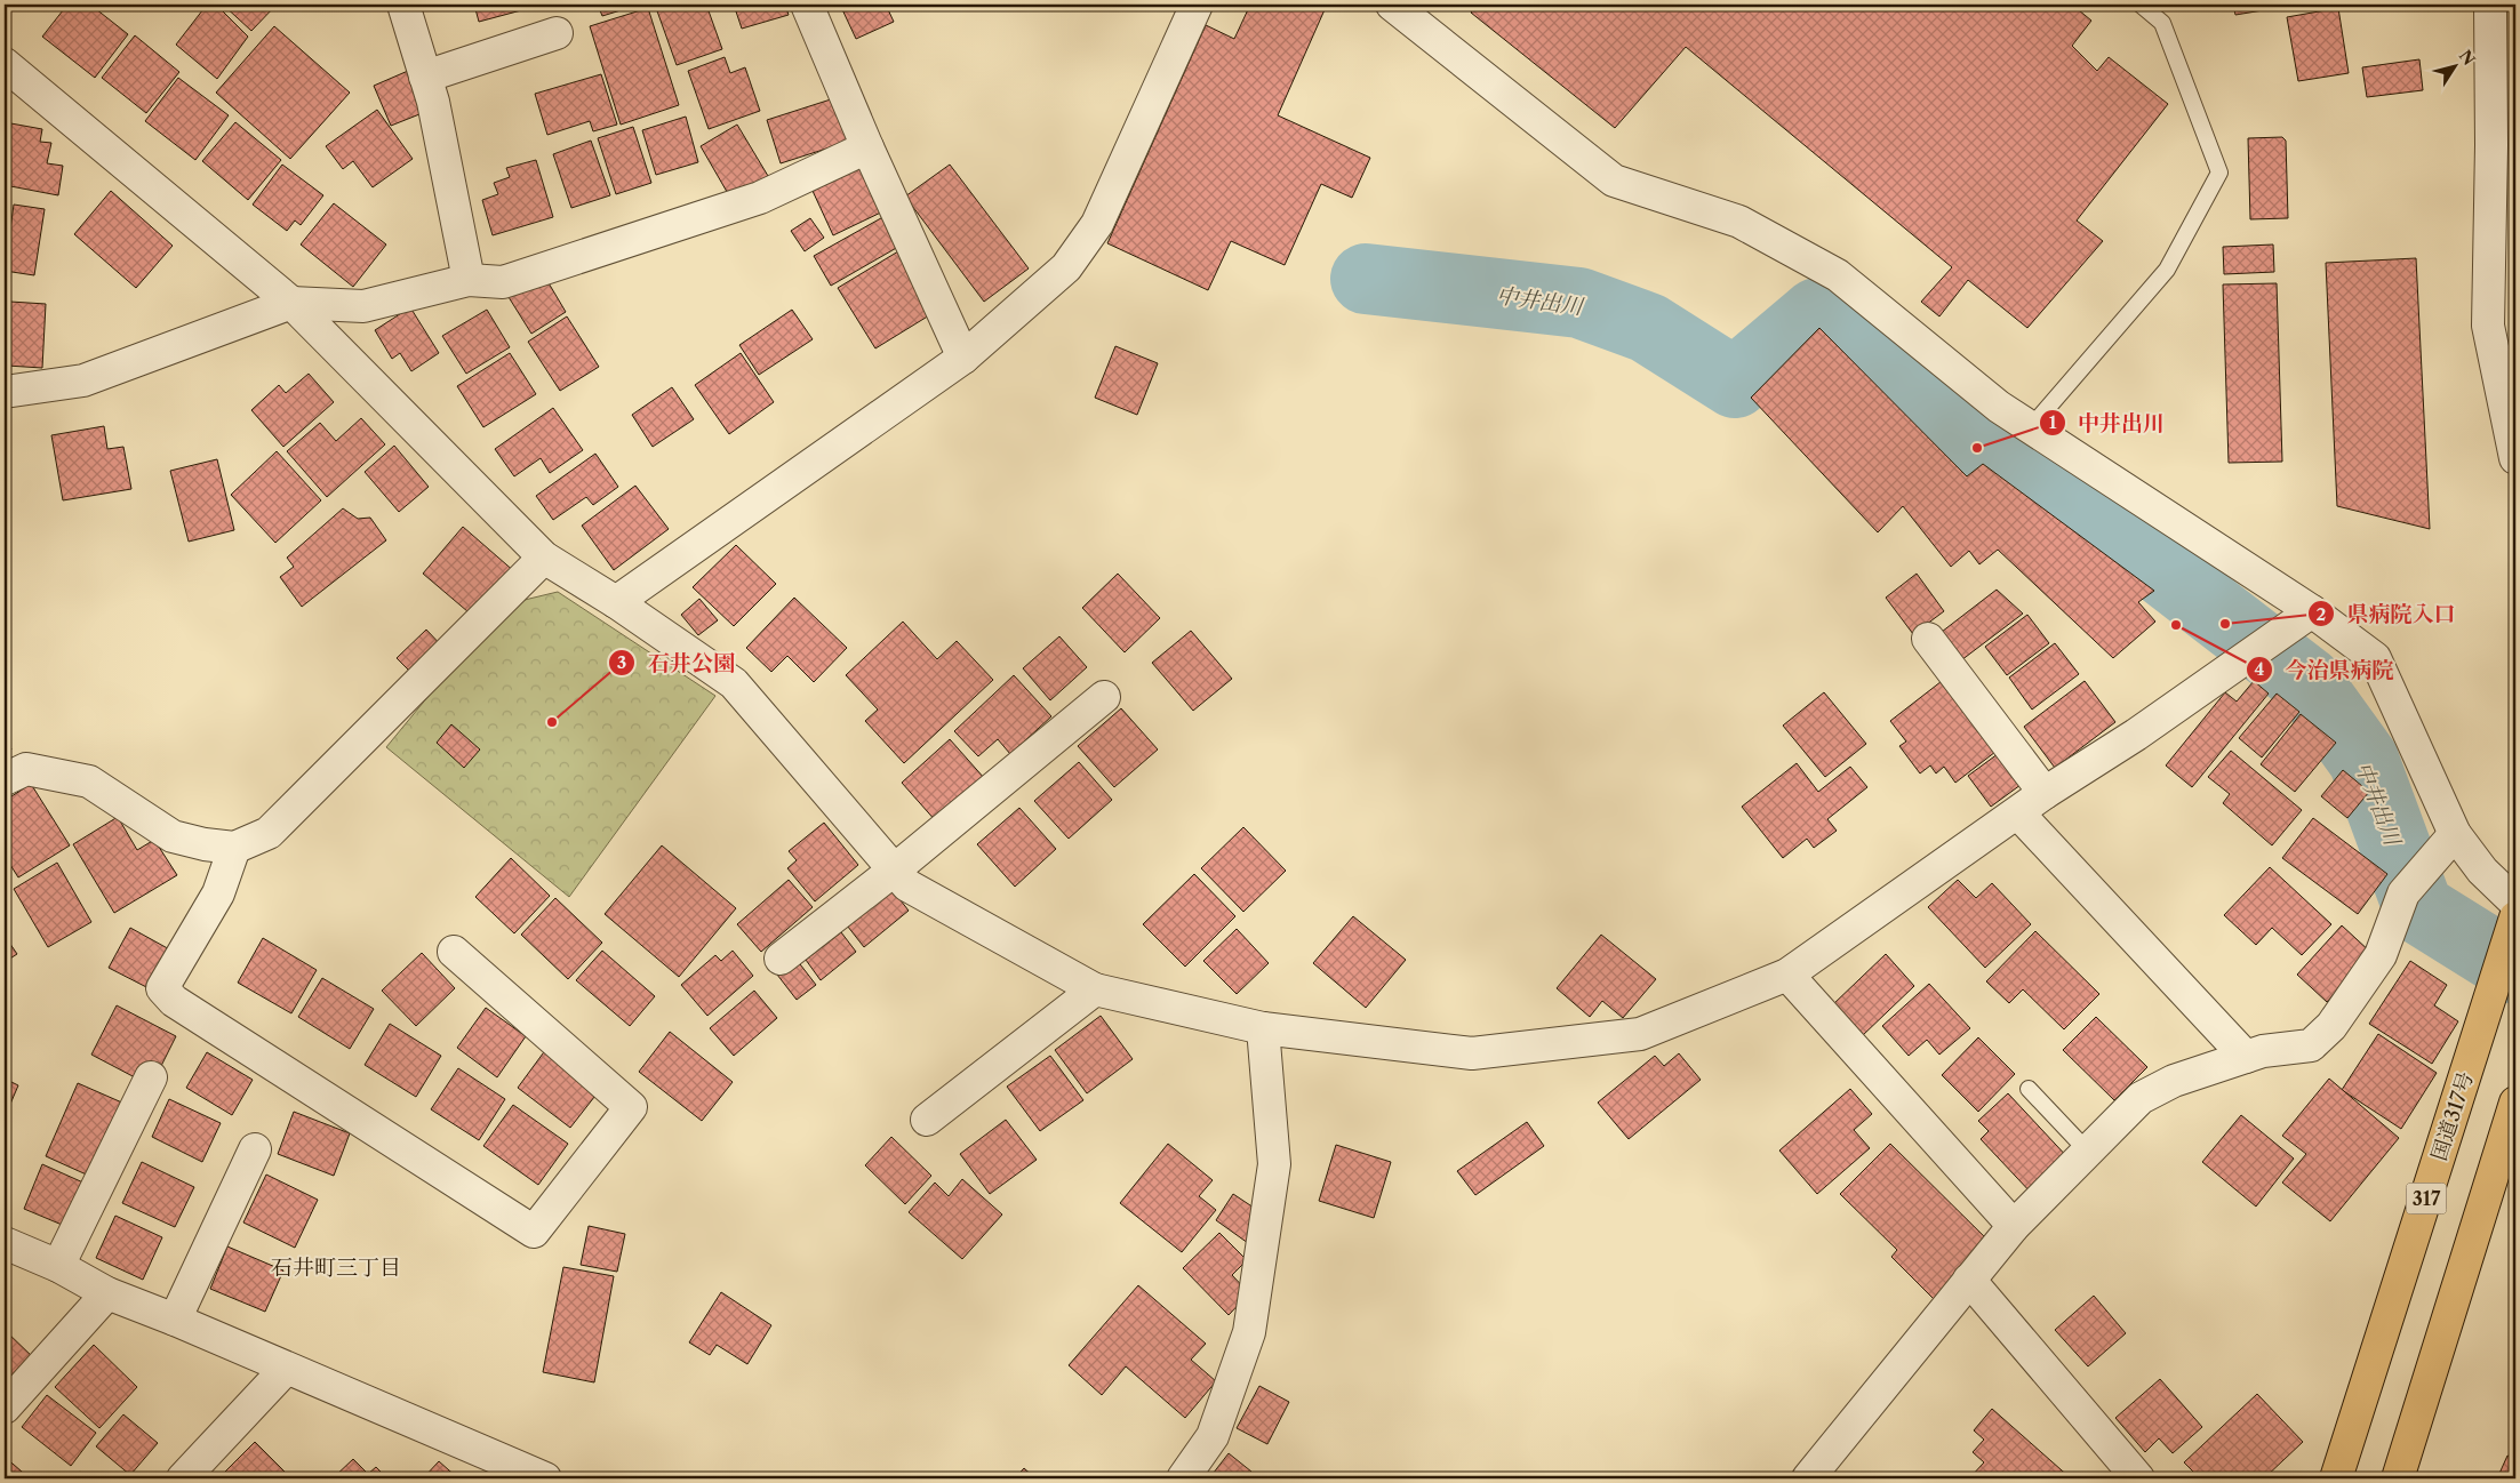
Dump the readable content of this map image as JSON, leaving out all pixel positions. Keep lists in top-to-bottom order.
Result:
{
  "streets": {
    "highway": ["国道317号", "317"]
  },
  "districts": ["石井町三丁目"],
  "water": ["中井出川"],
  "places": [
    "中井出川",
    "県病院入口",
    "今治県病院",
    "石井公園"
  ],
  "north": "top right"
}
